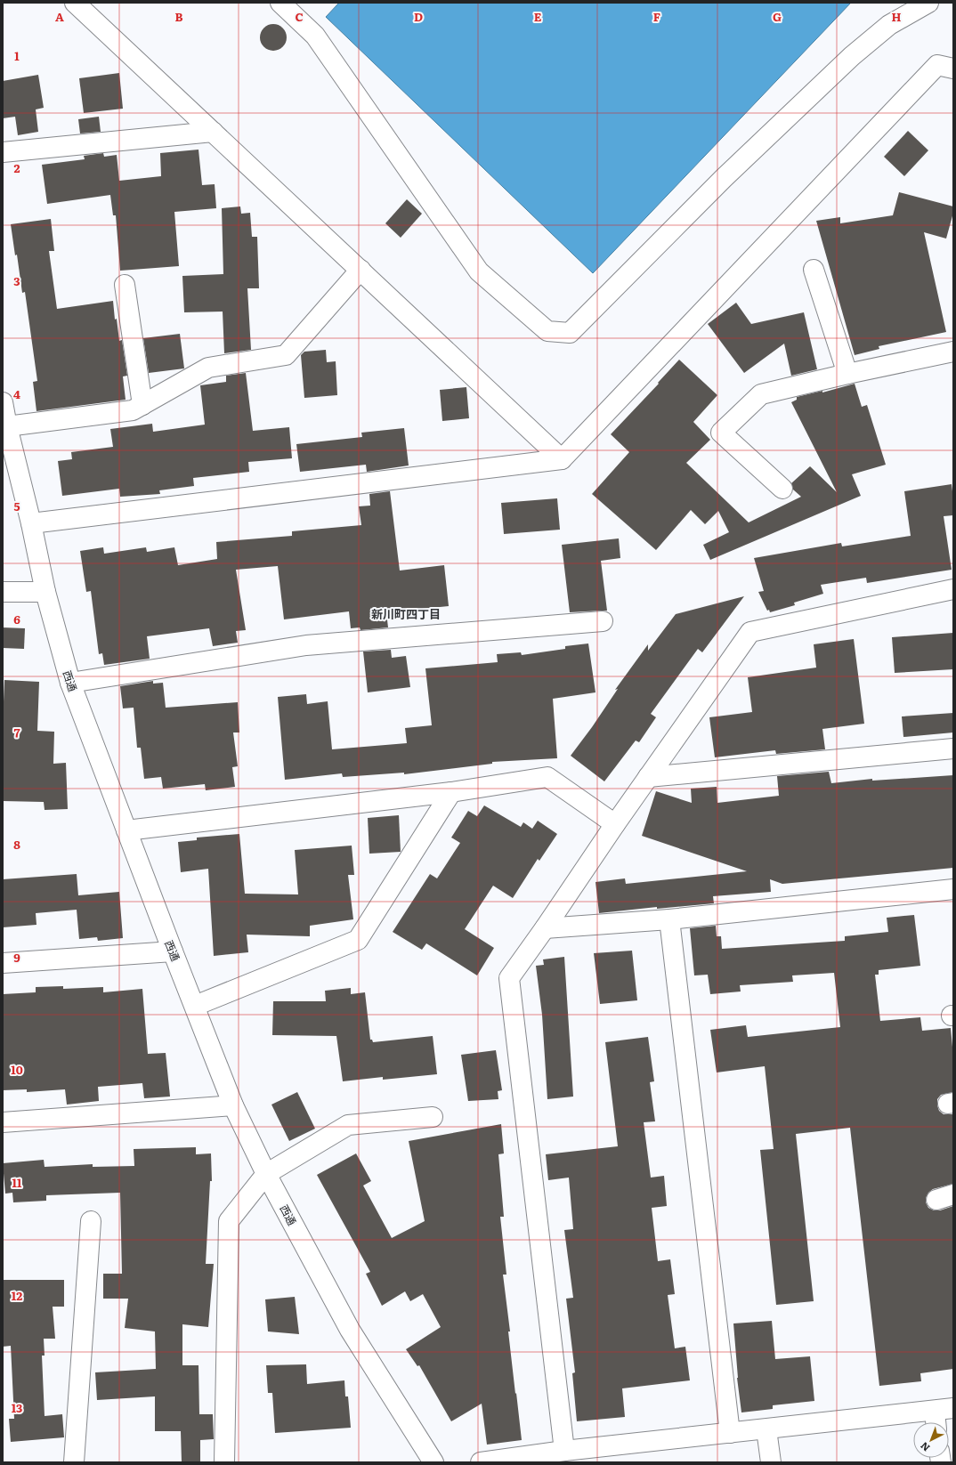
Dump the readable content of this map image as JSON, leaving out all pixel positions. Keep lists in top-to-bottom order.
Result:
{
  "streets": {
    "street": ["西通"]
  },
  "districts": ["新川町四丁目"],
  "north": "bottom left",
  "grid": {
    "columns": [
      "A",
      "B",
      "C",
      "D",
      "E",
      "F",
      "G",
      "H"
    ],
    "rows": [
      "1",
      "2",
      "3",
      "4",
      "5",
      "6",
      "7",
      "8",
      "9",
      "10",
      "11",
      "12",
      "13"
    ]
  }
}
